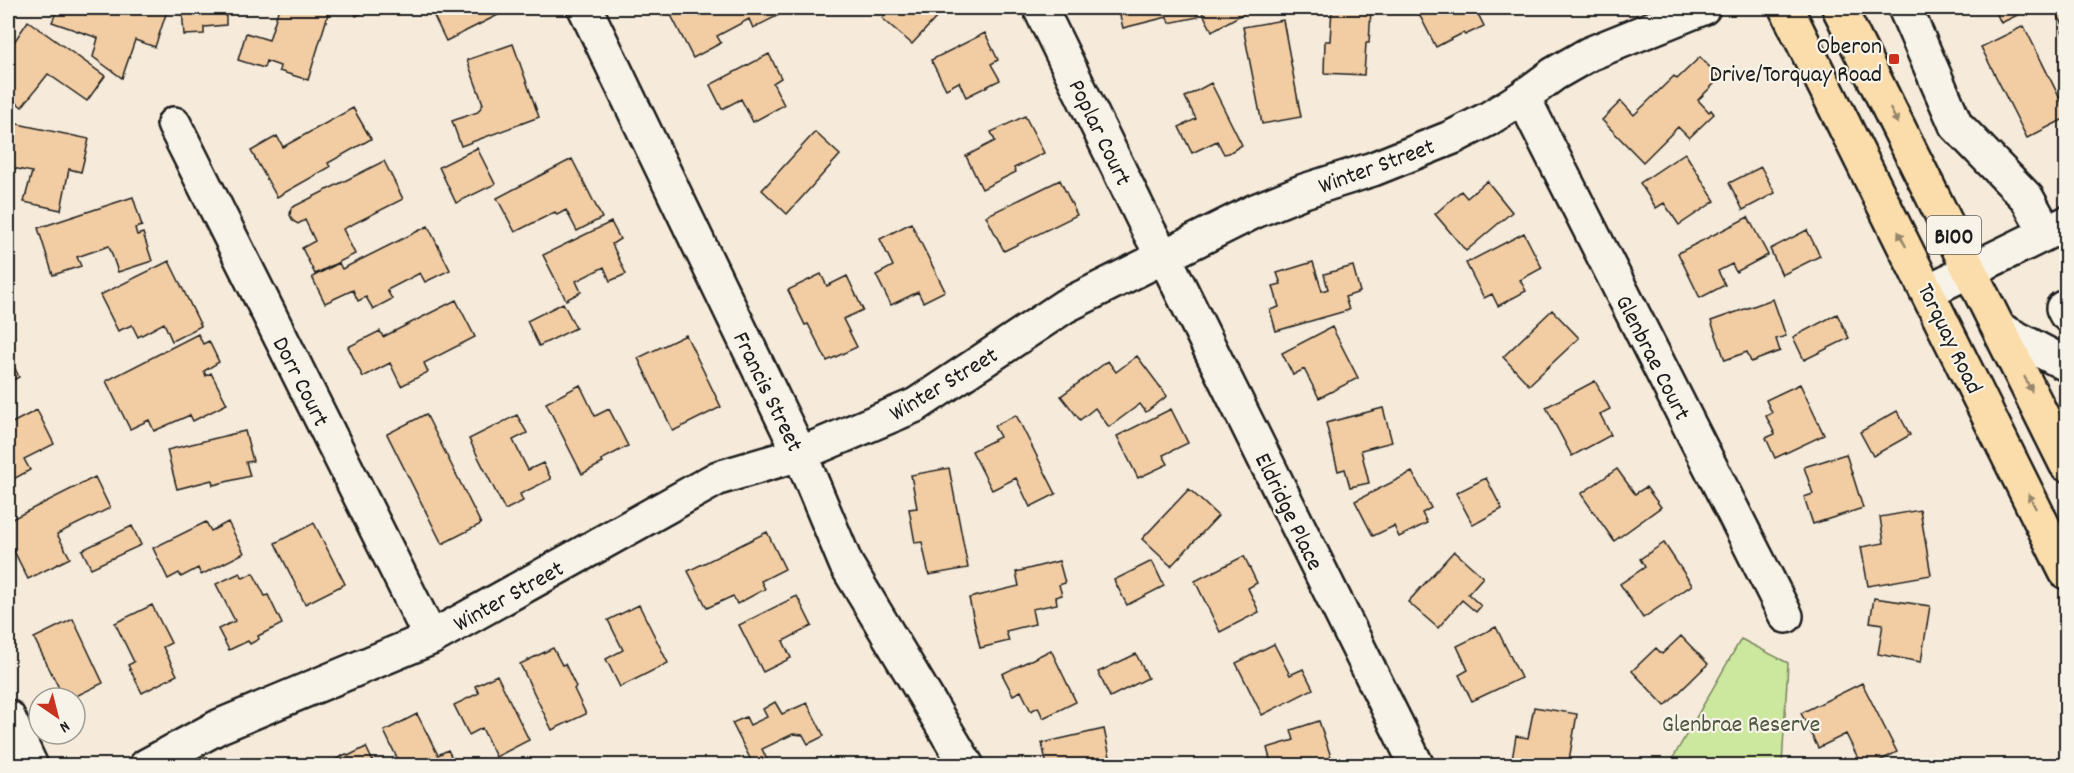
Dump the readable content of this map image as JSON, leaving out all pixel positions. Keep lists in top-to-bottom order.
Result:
{
  "streets": {
    "main road": ["B100", "Torquay Road"],
    "street": [
      "Poplar Court",
      "Winter Street",
      "Glenbrae Court",
      "Dorr Court",
      "Francis Street",
      "Eldridge Place"
    ]
  },
  "crossings": [
    ["Poplar Court", "Winter Street"],
    ["Poplar Court", "Eldridge Place"],
    ["Winter Street", "Glenbrae Court"],
    ["Winter Street", "Dorr Court"],
    ["Winter Street", "Francis Street"],
    ["Winter Street", "Eldridge Place"]
  ],
  "parks": ["Glenbrae Reserve"],
  "places": {
    "transit": ["Oberon Drive/Torquay Road"]
  },
  "north": "bottom right"
}
